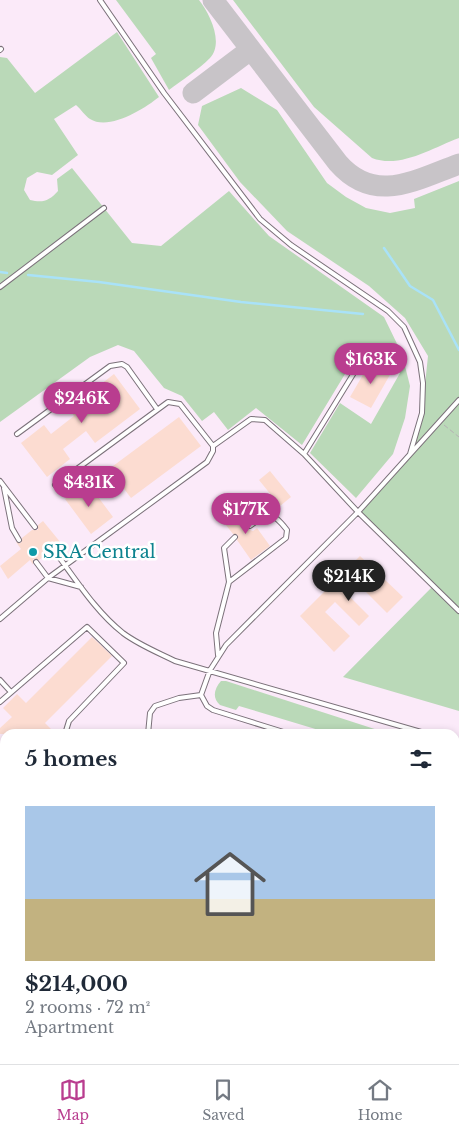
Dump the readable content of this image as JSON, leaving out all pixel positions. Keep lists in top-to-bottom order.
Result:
{
  "places": ["SRA Central"],
  "page": {
    "price": [
      "$163K",
      "$246K",
      "$431K",
      "$177K",
      "$214K"
    ],
    "heading": "5 homes",
    "list": [
      {
        "name": "$214,000",
        "note": "2 rooms · 72 m² · Apartment"
      }
    ],
    "tabs": ["Map", "Saved", "Home"]
  }
}
